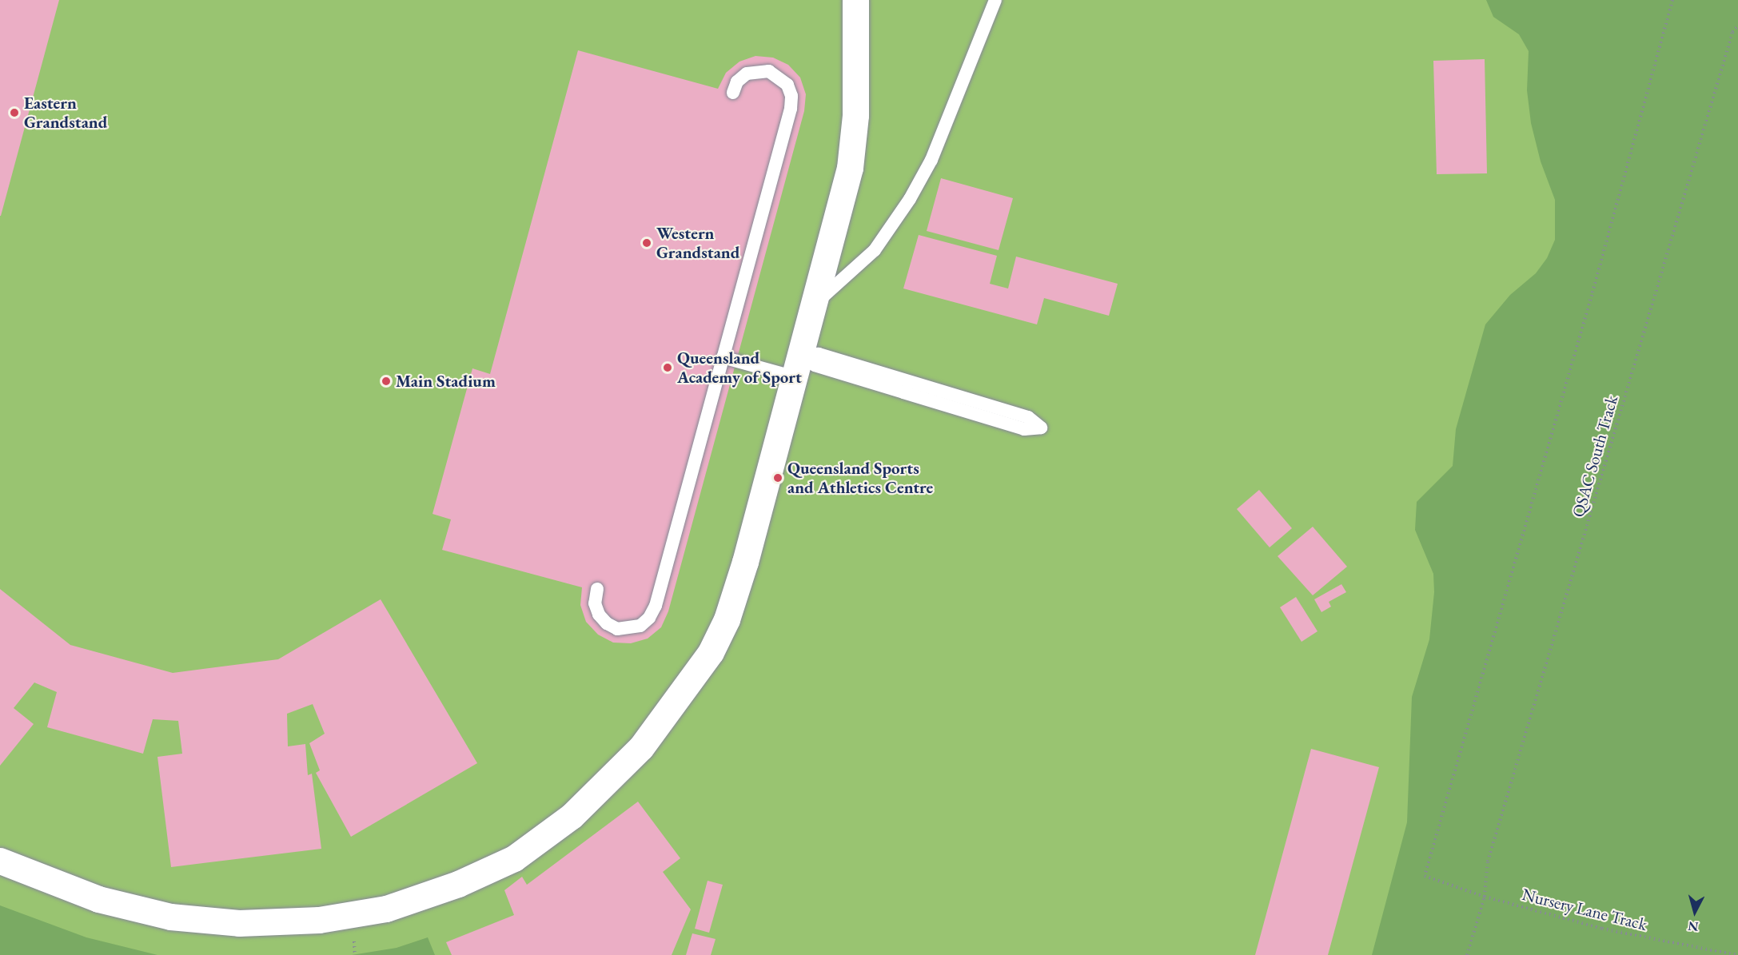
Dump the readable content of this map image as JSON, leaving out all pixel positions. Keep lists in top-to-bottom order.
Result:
{
  "streets": {
    "path": ["QSAC South Track", "Nursery Lane Track"]
  },
  "crossings": [
    ["QSAC South Track", "Nursery Lane Track"]
  ],
  "places": [
    "Eastern Grandstand",
    "Western Grandstand",
    "Queensland Academy of Sport",
    "Main Stadium",
    "Queensland Sports and Athletics Centre"
  ],
  "north": "bottom"
}
